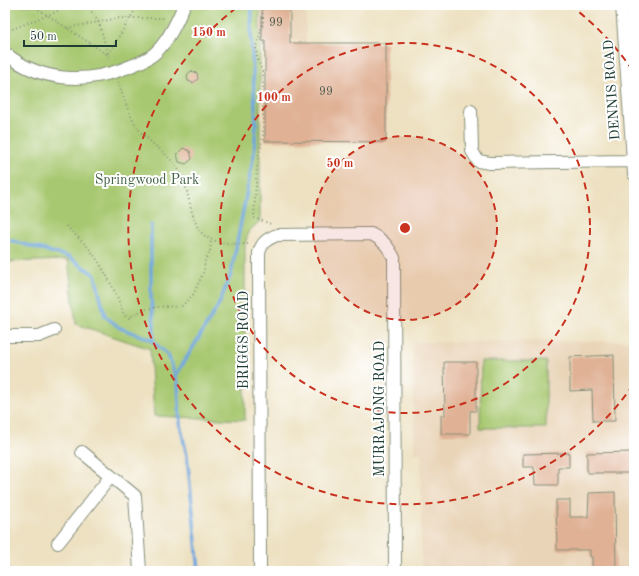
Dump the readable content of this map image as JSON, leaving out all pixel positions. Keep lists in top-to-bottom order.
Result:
{
  "streets": {
    "street": ["DENNIS ROAD", "BRIGGS ROAD", "MURRAJONG ROAD"]
  },
  "crossings": [
    ["BRIGGS ROAD", "MURRAJONG ROAD"]
  ],
  "parks": ["Springwood Park"],
  "house_numbers": ["99", "99"],
  "scale_bar": "50 m",
  "rings": ["150 m", "100 m", "50 m"]
}
